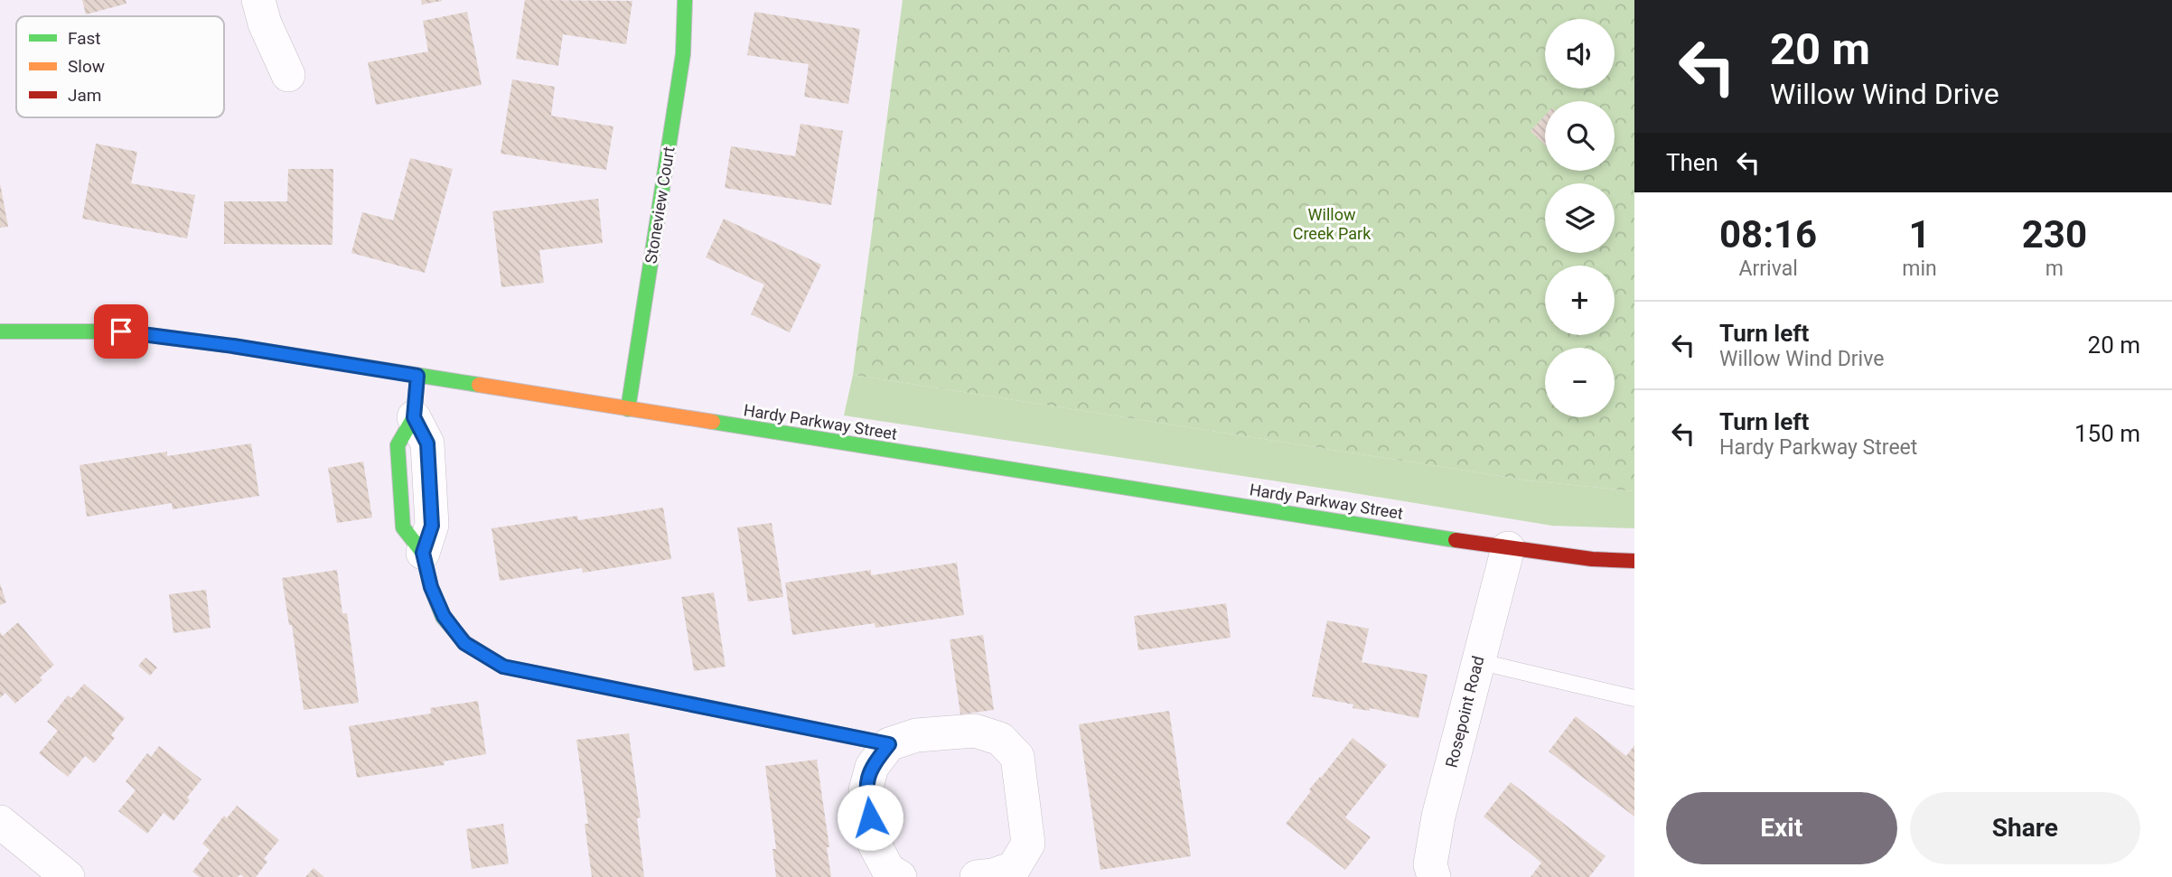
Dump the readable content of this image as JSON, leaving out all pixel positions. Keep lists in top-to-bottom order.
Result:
{
  "streets": {
    "main road": ["Stoneview Court", "Hardy Parkway Street"],
    "street": ["Rosepoint Road"]
  },
  "crossings": [
    ["Stoneview Court", "Hardy Parkway Street"],
    ["Hardy Parkway Street", "Rosepoint Road"]
  ],
  "parks": ["Willow Creek Park"],
  "legend": ["Fast", "Slow", "Jam"],
  "page": {
    "turn": ["20 m", "Willow Wind Drive"],
    "map_buttons": ["+", "−"],
    "then": "Then",
    "eta": [
      "08:16",
      "Arrival",
      "1",
      "min",
      "230",
      "m"
    ],
    "list": [
      {
        "name": "Turn left",
        "note": "Willow Wind Drive",
        "value": "20 m"
      },
      {
        "name": "Turn left",
        "note": "Hardy Parkway Street",
        "value": "150 m"
      }
    ],
    "buttons": ["Exit", "Share"]
  }
}
